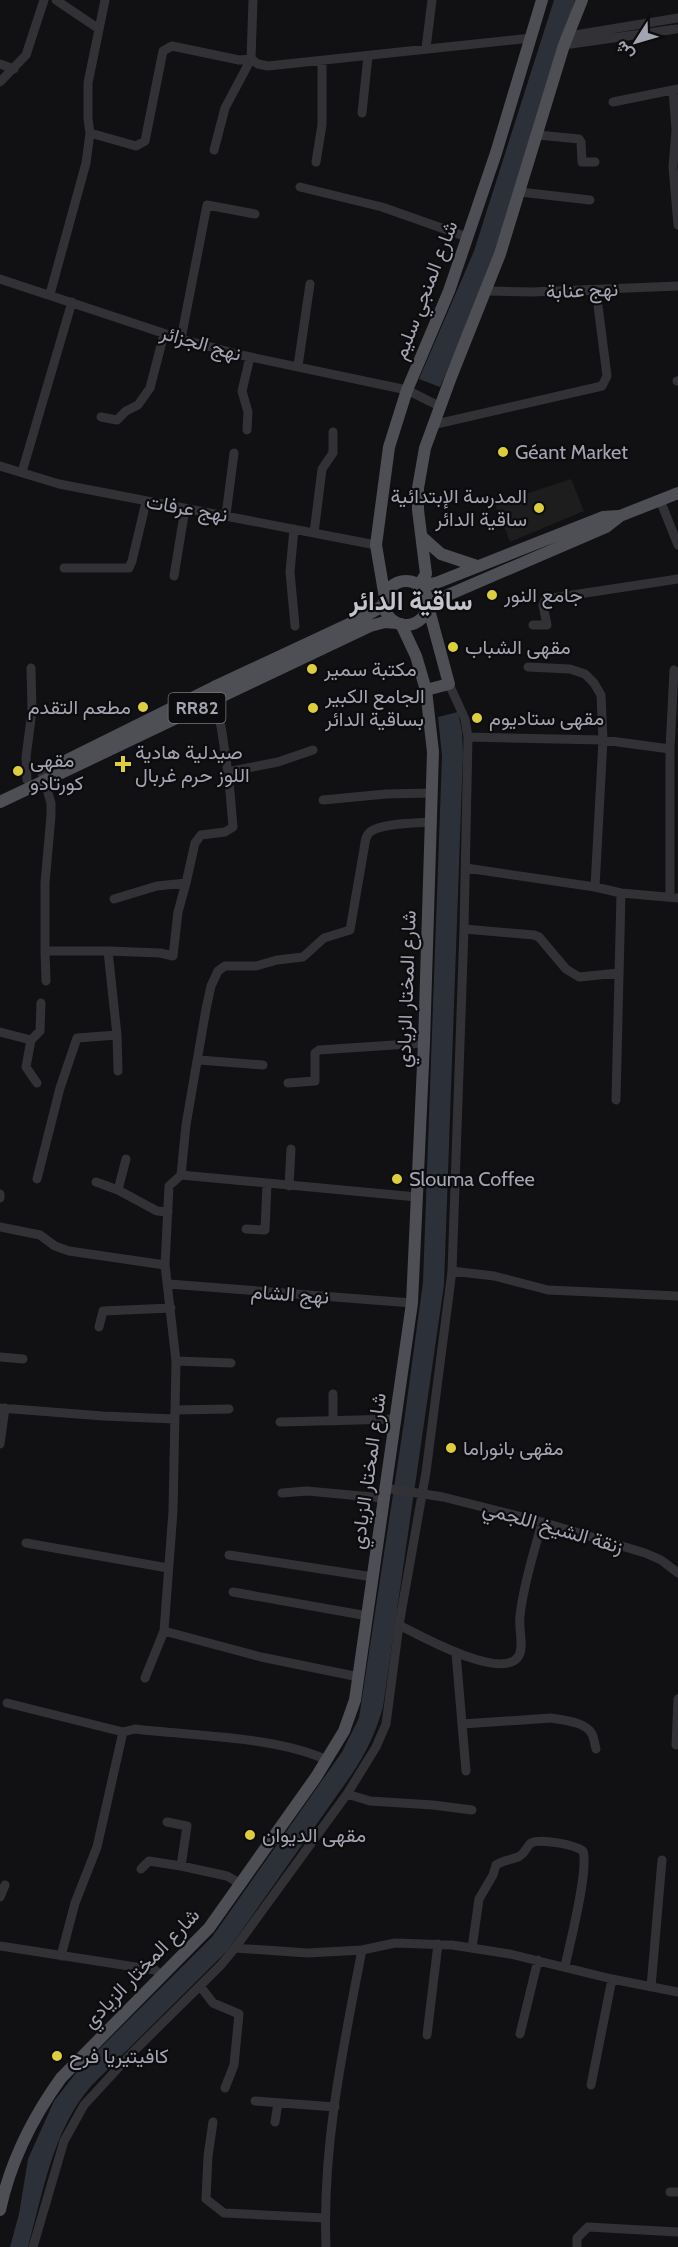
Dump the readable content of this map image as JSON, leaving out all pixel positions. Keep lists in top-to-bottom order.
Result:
{
  "streets": {
    "main road": ["شارع المنجي سليم", "RR82", "شارع المختار الزيادي"],
    "street": [
      "نهج عنابة",
      "نهج الجزائر",
      "نهج عرفات",
      "نهج الشام",
      "زنقة الشيخ اللجمي"
    ]
  },
  "crossings": [
    ["شارع المنجي سليم", "نهج الجزائر"],
    ["شارع المنجي سليم", "نهج عرفات"],
    ["شارع المنجي سليم", "RR82"],
    ["شارع المنجي سليم", "شارع المختار الزيادي"],
    ["RR82", "شارع المختار الزيادي"],
    ["شارع المختار الزيادي", "نهج الشام"],
    ["شارع المختار الزيادي", "زنقة الشيخ اللجمي"]
  ],
  "districts": ["ساقية الدائر"],
  "places": {
    "other": [
      "Géant Market",
      "المدرسة الإبتدائية ساقية الدائر",
      "جامع النور",
      "مقهى الشباب",
      "مكتبة سمير",
      "مطعم التقدم",
      "الجامع الكبير بساقية الدائر",
      "مقهى ستاديوم",
      "مقهى كورتادو",
      "Slouma Coffee",
      "مقهى بانوراما",
      "مقهى الديوان",
      "كافيتيريا فرح"
    ],
    "health": ["صيدلية هادية اللوز حرم غربال"]
  },
  "north": "bottom left"
}
